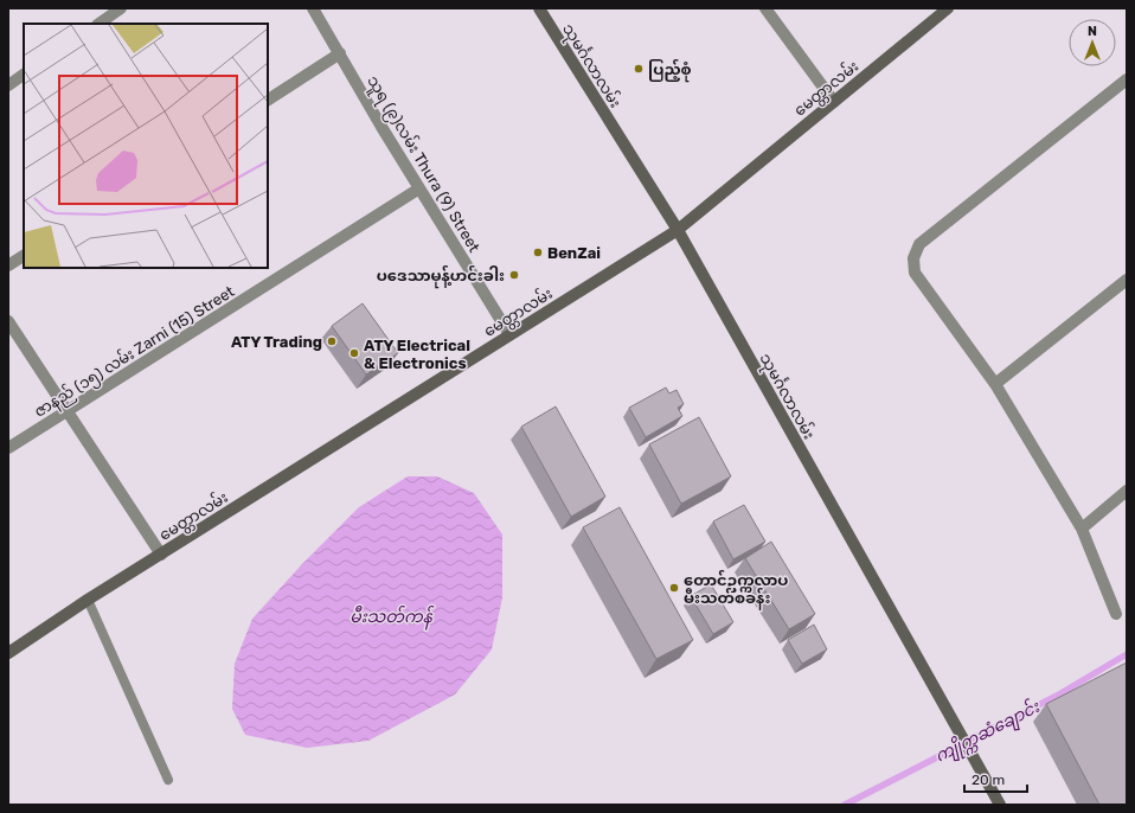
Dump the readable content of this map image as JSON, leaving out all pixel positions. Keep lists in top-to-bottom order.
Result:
{
  "streets": {
    "main road": ["သုမင်္ဂလာလမ်း", "မေတ္တာလမ်း"],
    "street": ["သူရ (၉)လမ်း Thura (9) Street", "ဇာနည် (၁၅) လမ်း Zarni (15) Street"]
  },
  "crossings": [
    ["သုမင်္ဂလာလမ်း", "မေတ္တာလမ်း"],
    ["မေတ္တာလမ်း", "သူရ (၉)လမ်း Thura (9) Street"],
    ["သူရ (၉)လမ်း Thura (9) Street", "ဇာနည် (၁၅) လမ်း Zarni (15) Street"]
  ],
  "water": ["မီးသတ်ကန်", "ကျိုက္ကဆံချောင်း"],
  "places": [
    "ပြည့်စုံ",
    "BenZai",
    "ပဒေသာမုန့်ဟင်းခါး",
    "ATY Trading",
    "ATY Electrical & Electronics",
    "တောင်ဥက္ကလာပ မီးသတ်စခန်း"
  ],
  "scale_bar": "20 m",
  "north": "top"
}
